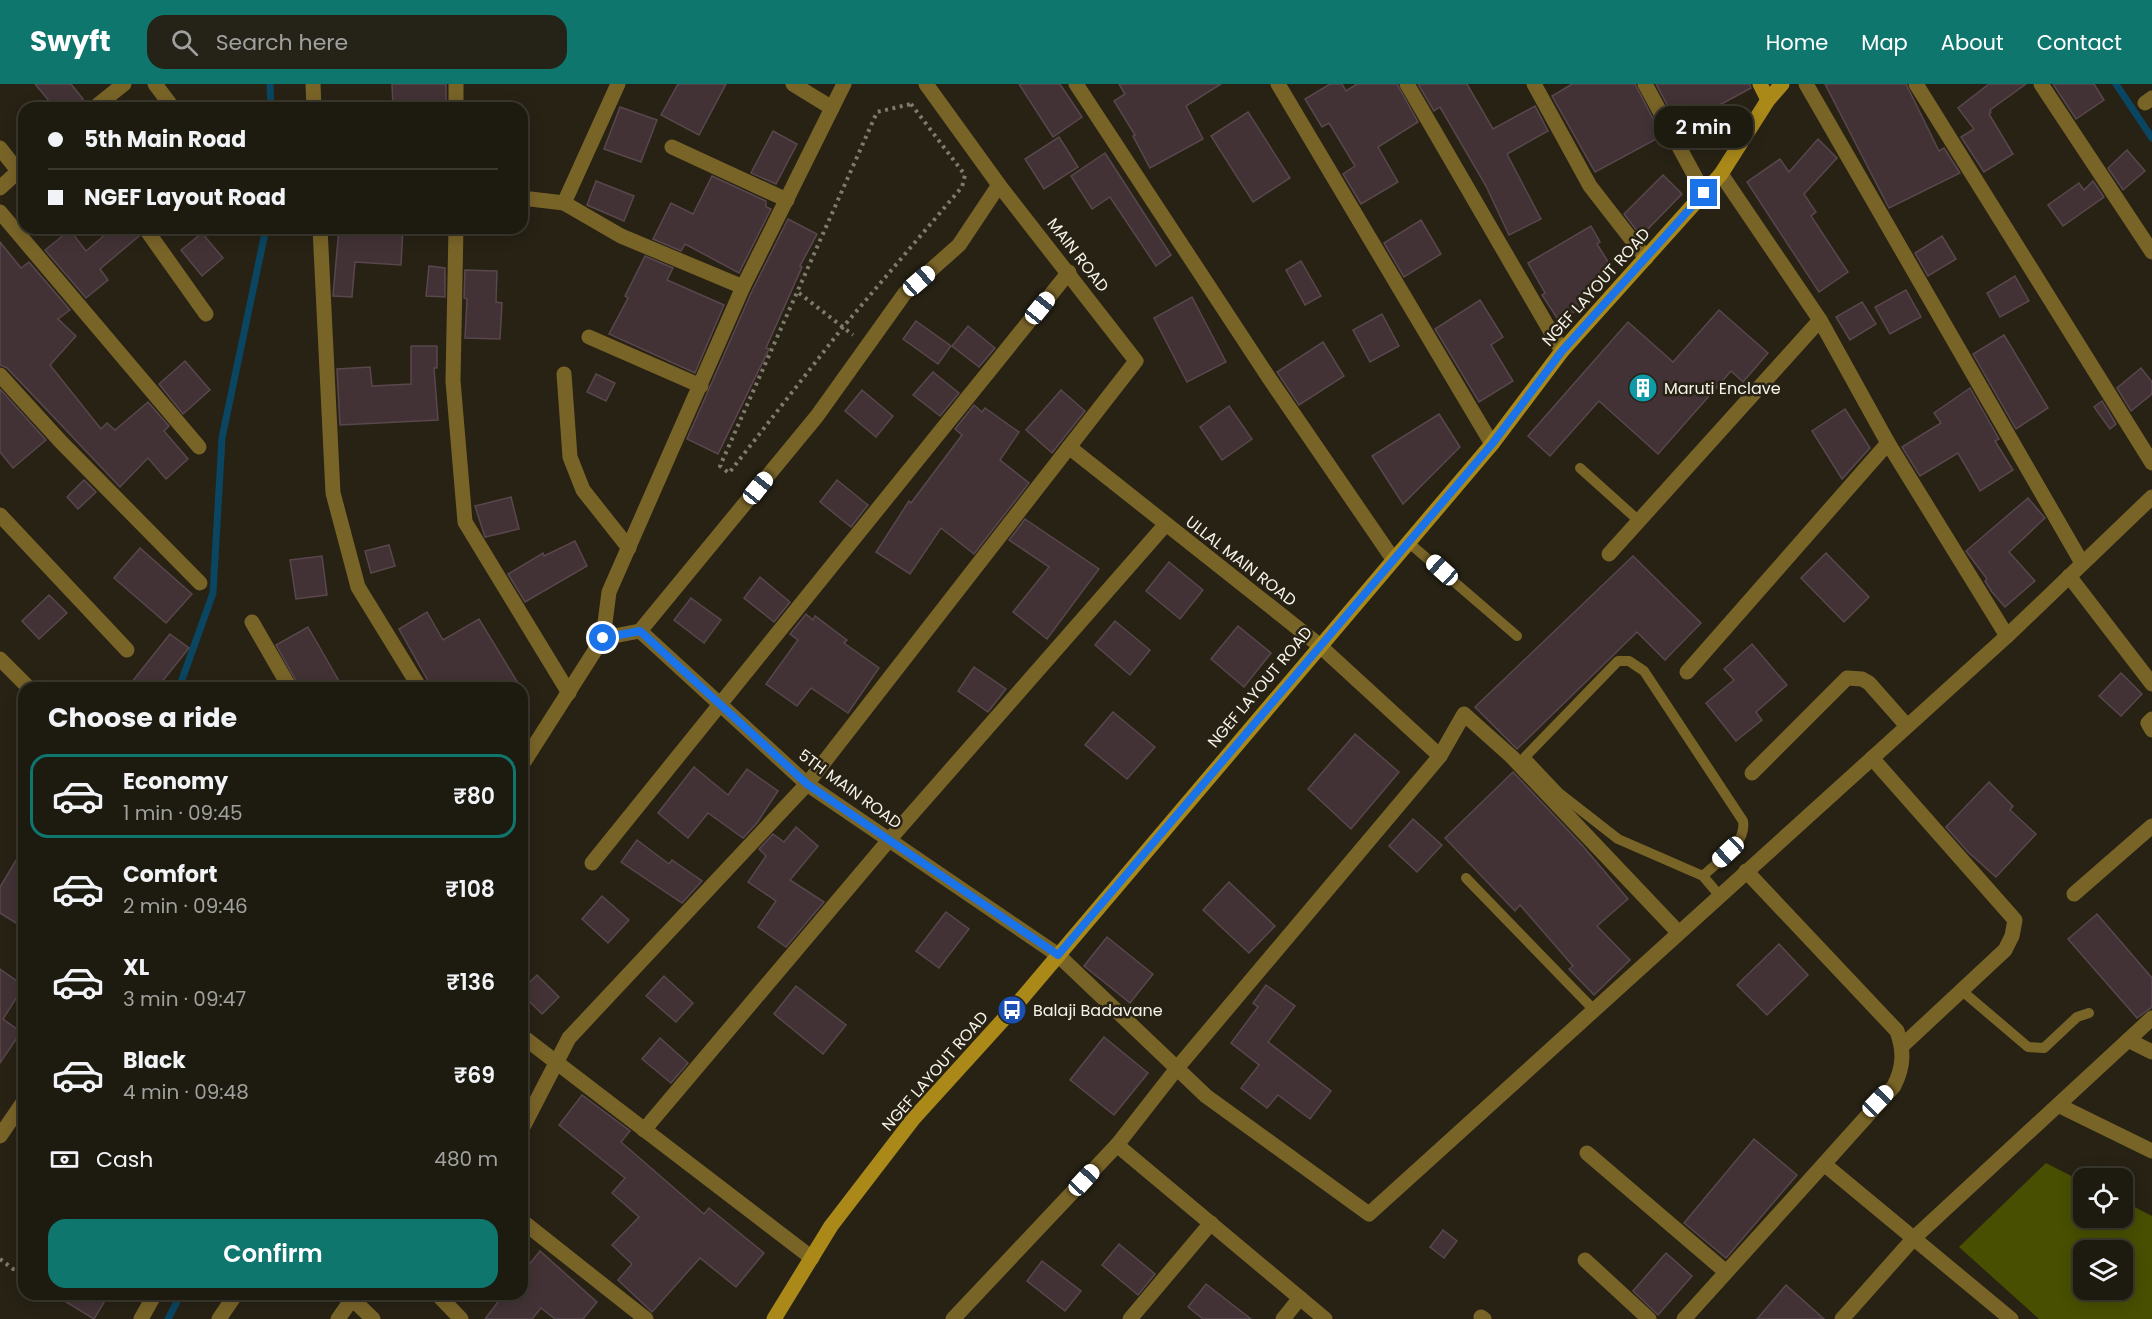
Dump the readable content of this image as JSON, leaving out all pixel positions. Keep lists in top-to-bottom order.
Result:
{
  "streets": {
    "street": [
      "MAIN ROAD",
      "NGEF LAYOUT ROAD",
      "ULLAL MAIN ROAD",
      "5TH MAIN ROAD"
    ]
  },
  "crossings": [
    ["MAIN ROAD", "ULLAL MAIN ROAD"],
    ["NGEF LAYOUT ROAD", "ULLAL MAIN ROAD"],
    ["NGEF LAYOUT ROAD", "5TH MAIN ROAD"]
  ],
  "places": {
    "building": ["Maruti Enclave"],
    "bus stop": ["Balaji Badavane"]
  },
  "page": {
    "header": "Swyft",
    "search": "Search here",
    "nav": [
      "Home",
      "Map",
      "About",
      "Contact"
    ],
    "banner": ["5th Main Road", "NGEF Layout Road"],
    "bubble": "2 min",
    "heading": "Choose a ride",
    "list": [
      {
        "name": "Economy",
        "note": "1 min · 09:45",
        "value": "₹80"
      },
      {
        "name": "Comfort",
        "note": "2 min · 09:46",
        "value": "₹108"
      },
      {
        "name": "XL",
        "note": "3 min · 09:47",
        "value": "₹136"
      },
      {
        "name": "Black",
        "note": "4 min · 09:48",
        "value": "₹69"
      }
    ],
    "pay": ["Cash", "480 m"],
    "buttons": "Confirm"
  }
}
